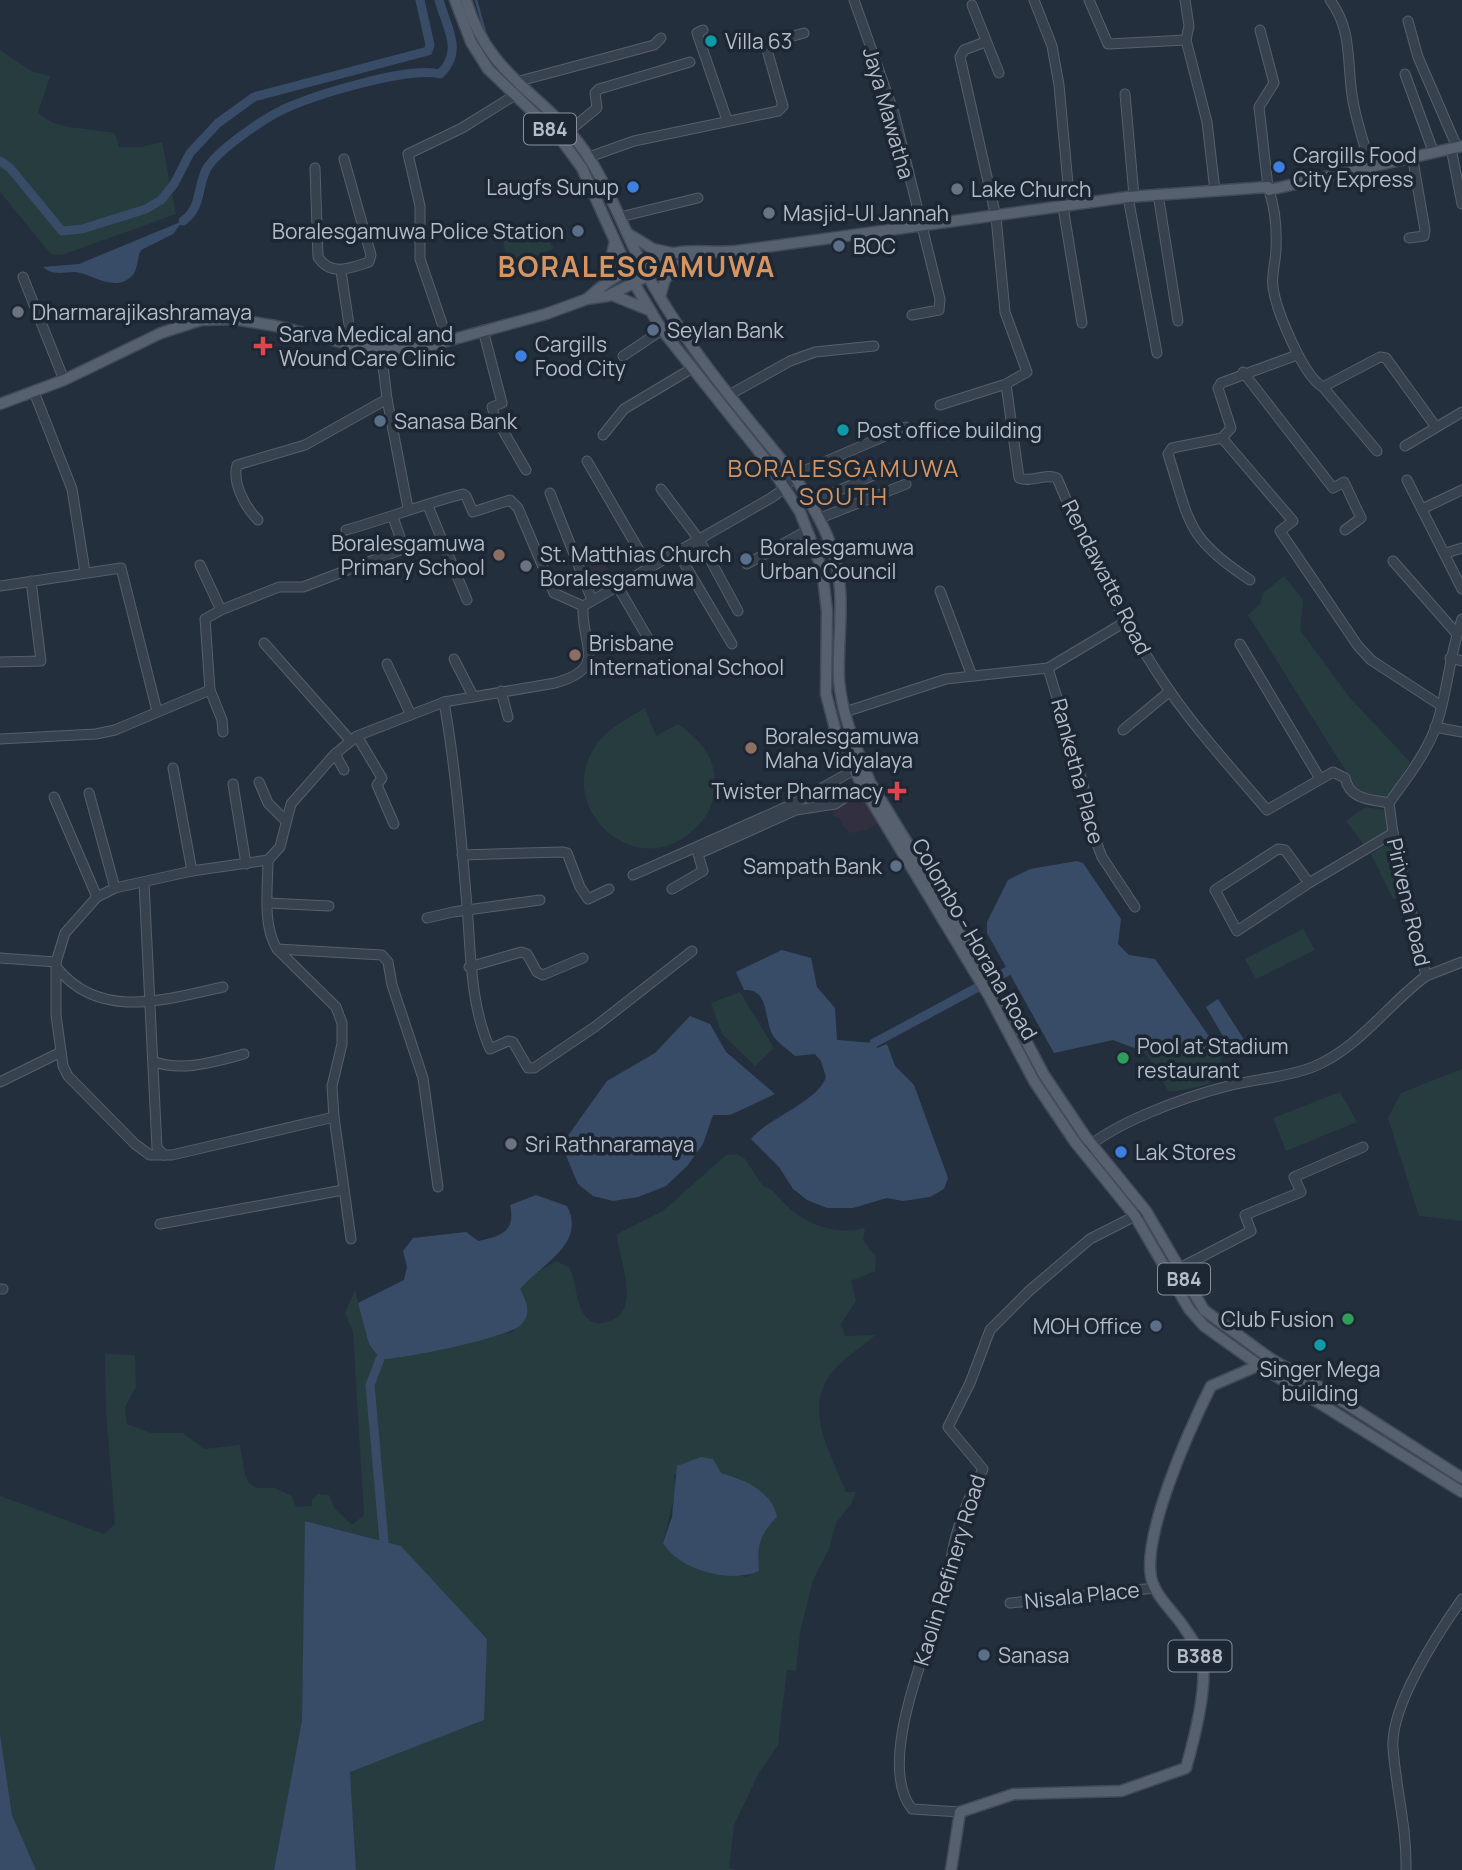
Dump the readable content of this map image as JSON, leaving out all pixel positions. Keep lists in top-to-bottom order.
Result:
{
  "streets": {
    "main road": ["B84", "Colombo - Horana Road", "B388"],
    "street": [
      "Jaya Mawatha",
      "Rendawatte Road",
      "Ranketha Place",
      "Pirivena Road",
      "Kaolin Refinery Road",
      "Nisala Place"
    ]
  },
  "crossings": [
    ["B84", "Colombo - Horana Road"],
    ["Pirivena Road", "Colombo - Horana Road"],
    ["Colombo - Horana Road", "Kaolin Refinery Road"],
    ["Kaolin Refinery Road", "B388"],
    ["Nisala Place", "B388"]
  ],
  "districts": ["BORALESGAMUWA", "BORALESGAMUWA SOUTH"],
  "places": {
    "other": [
      "Villa 63",
      "Cargills Food City Express",
      "Laugfs Sunup",
      "Lake Church",
      "Masjid-Ul Jannah",
      "Boralesgamuwa Police Station",
      "BOC",
      "Dharmarajikashramaya",
      "Seylan Bank",
      "Cargills Food City",
      "Sanasa Bank",
      "Post office building",
      "Boralesgamuwa Primary School",
      "Boralesgamuwa Urban Council",
      "St. Matthias Church Boralesgamuwa",
      "Brisbane International School",
      "Boralesgamuwa Maha Vidyalaya",
      "Sampath Bank",
      "Pool at Stadium restaurant",
      "Sri Rathnaramaya",
      "Lak Stores",
      "Club Fusion",
      "MOH Office",
      "Singer Mega building",
      "Sanasa"
    ],
    "health": ["Sarva Medical and Wound Care Clinic", "Twister Pharmacy"]
  }
}
